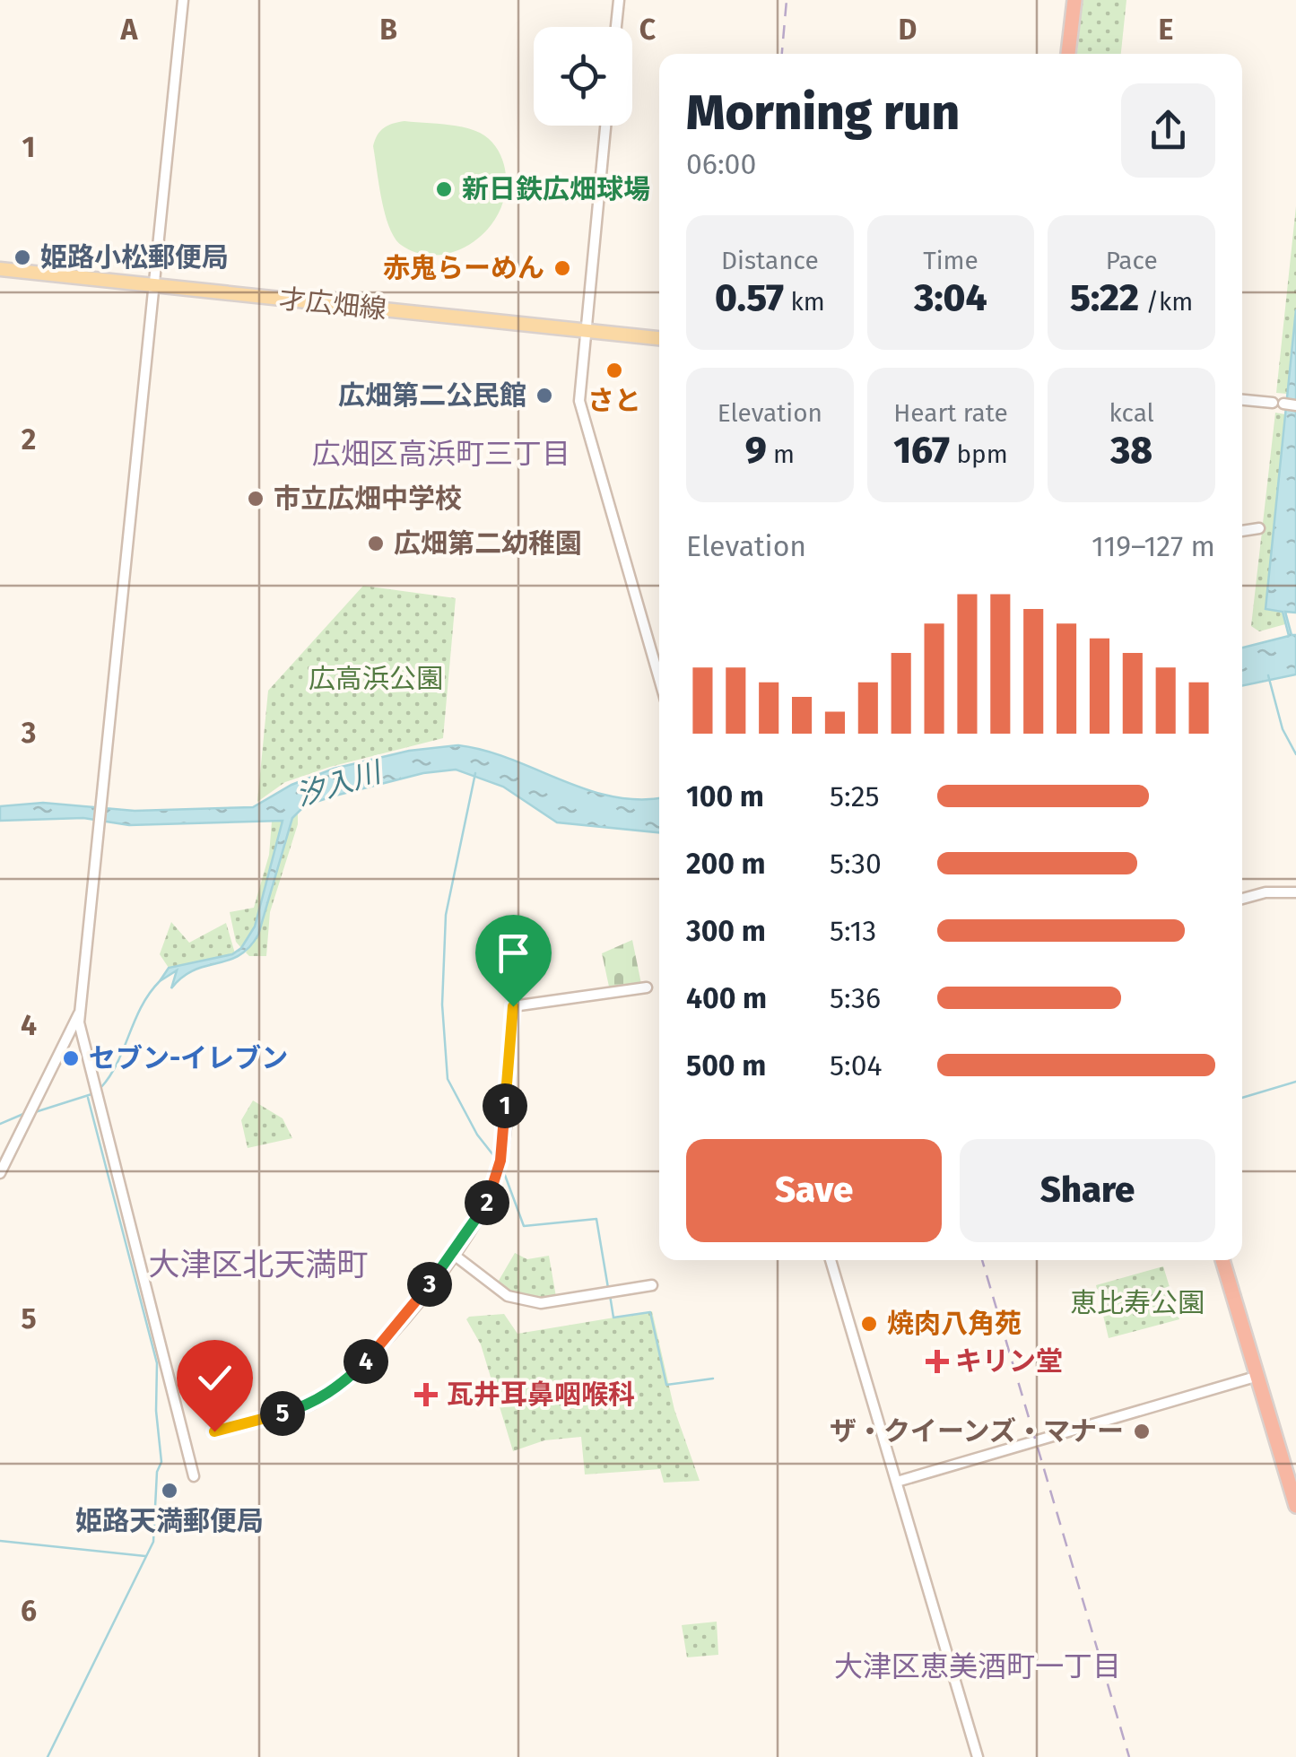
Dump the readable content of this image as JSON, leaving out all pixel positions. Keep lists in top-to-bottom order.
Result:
{
  "streets": {
    "main road": ["才広畑線"]
  },
  "districts": ["広畑区高浜町三丁目", "大津区北天満町", "大津区恵美酒町一丁目"],
  "water": ["汐入川"],
  "parks": ["広高浜公園", "恵比寿公園"],
  "places": {
    "other": [
      "新日鉄広畑球場",
      "姫路小松郵便局",
      "赤鬼らーめん",
      "さと",
      "広畑第二公民館",
      "市立広畑中学校",
      "広畑第二幼稚園",
      "セブン-イレブン",
      "焼肉八角苑",
      "ザ・クイーンズ・マナー",
      "姫路天満郵便局"
    ],
    "health": ["キリン堂", "瓦井耳鼻咽喉科"]
  },
  "page": {
    "heading": ["Morning run", "06:00"],
    "stats": [
      ["Distance", "0.57 km"],
      ["Time", "3:04"],
      ["Pace", "5:22 /km"],
      ["Elevation", "9 m"],
      ["Heart rate", "167 bpm"],
      ["kcal", "38"]
    ],
    "chart": ["Elevation", "119–127 m"],
    "list": [
      {
        "name": "100 m",
        "note": "5:25"
      },
      {
        "name": "200 m",
        "note": "5:30"
      },
      {
        "name": "300 m",
        "note": "5:13"
      },
      {
        "name": "400 m",
        "note": "5:36"
      },
      {
        "name": "500 m",
        "note": "5:04"
      }
    ],
    "pins": [
      "1",
      "2",
      "3",
      "4",
      "5"
    ],
    "buttons": ["Save", "Share"]
  },
  "grid": {
    "columns": [
      "A",
      "B",
      "C",
      "D",
      "E"
    ],
    "rows": [
      "1",
      "2",
      "3",
      "4",
      "5",
      "6"
    ]
  }
}
